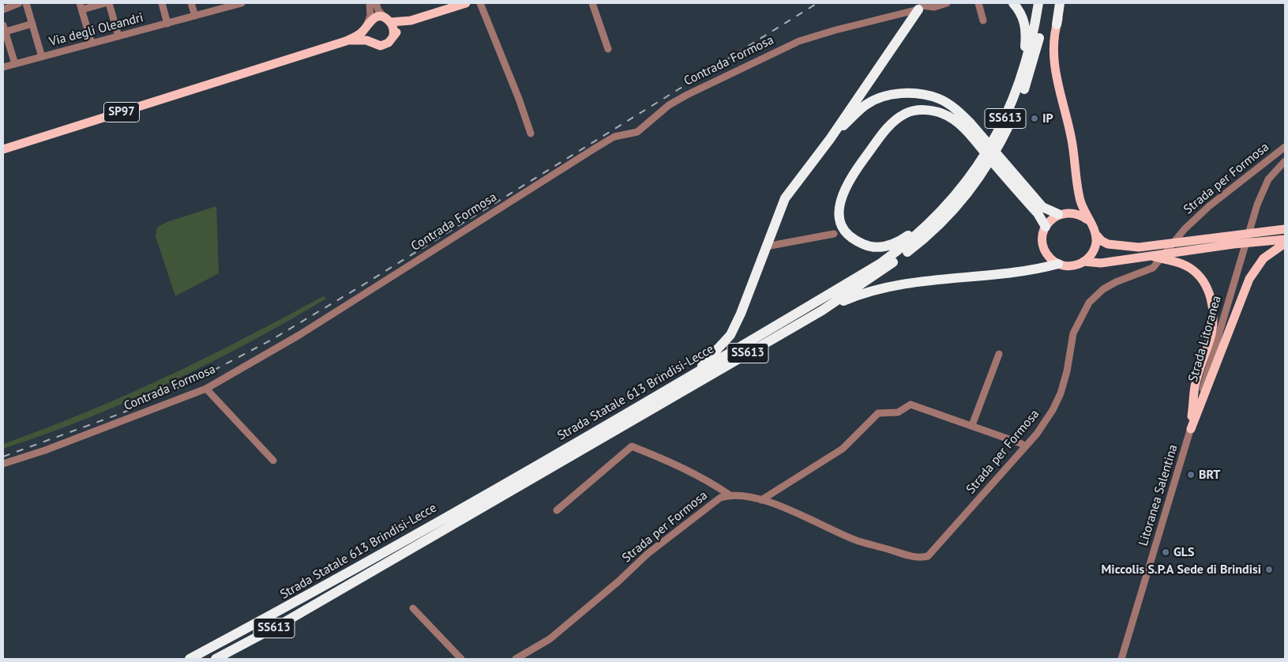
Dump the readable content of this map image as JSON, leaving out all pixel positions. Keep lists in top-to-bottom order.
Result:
{
  "streets": {
    "highway": ["SS613", "Strada Statale 613 Brindisi-Lecce"],
    "main road": ["SP97"],
    "street": [
      "Via degli Oleandri",
      "Contrada Formosa",
      "Strada per Formosa",
      "Strada Litoranea",
      "Litoranea Salentina"
    ]
  },
  "crossings": [
    ["Strada Litoranea", "Litoranea Salentina"]
  ],
  "places": [
    "IP",
    "BRT",
    "GLS",
    "Miccolis S.P.A Sede di Brindisi"
  ]
}
